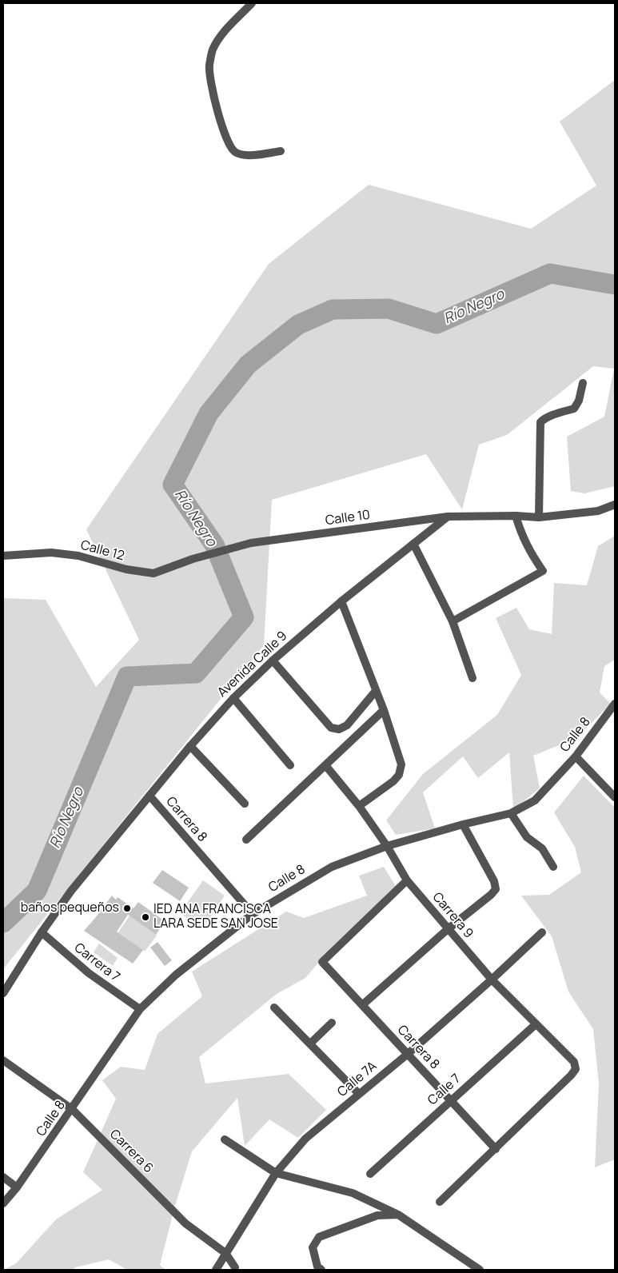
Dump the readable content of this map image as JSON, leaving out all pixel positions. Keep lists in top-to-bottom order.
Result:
{
  "streets": {
    "street": [
      "Calle 10",
      "Calle 12",
      "Avenida Calle 9",
      "Calle 8",
      "Carrera 8",
      "Carrera 9",
      "Carrera 7",
      "Calle 7A",
      "Calle 7",
      "Carrera 6"
    ]
  },
  "crossings": [
    ["Calle 10", "Calle 12"],
    ["Calle 10", "Avenida Calle 9"],
    ["Avenida Calle 9", "Carrera 8"],
    ["Avenida Calle 9", "Carrera 7"],
    ["Calle 8", "Carrera 8"],
    ["Calle 8", "Carrera 9"],
    ["Calle 8", "Carrera 7"],
    ["Calle 8", "Carrera 6"],
    ["Carrera 8", "Carrera 9"],
    ["Carrera 8", "Calle 7A"],
    ["Carrera 8", "Calle 7"],
    ["Carrera 9", "Calle 7A"],
    ["Carrera 9", "Calle 7"],
    ["Calle 7A", "Carrera 6"]
  ],
  "water": ["Río Negro"],
  "places": ["baños pequeños", "IED ANA FRANCISCA LARA SEDE SAN JOSE"]
}
